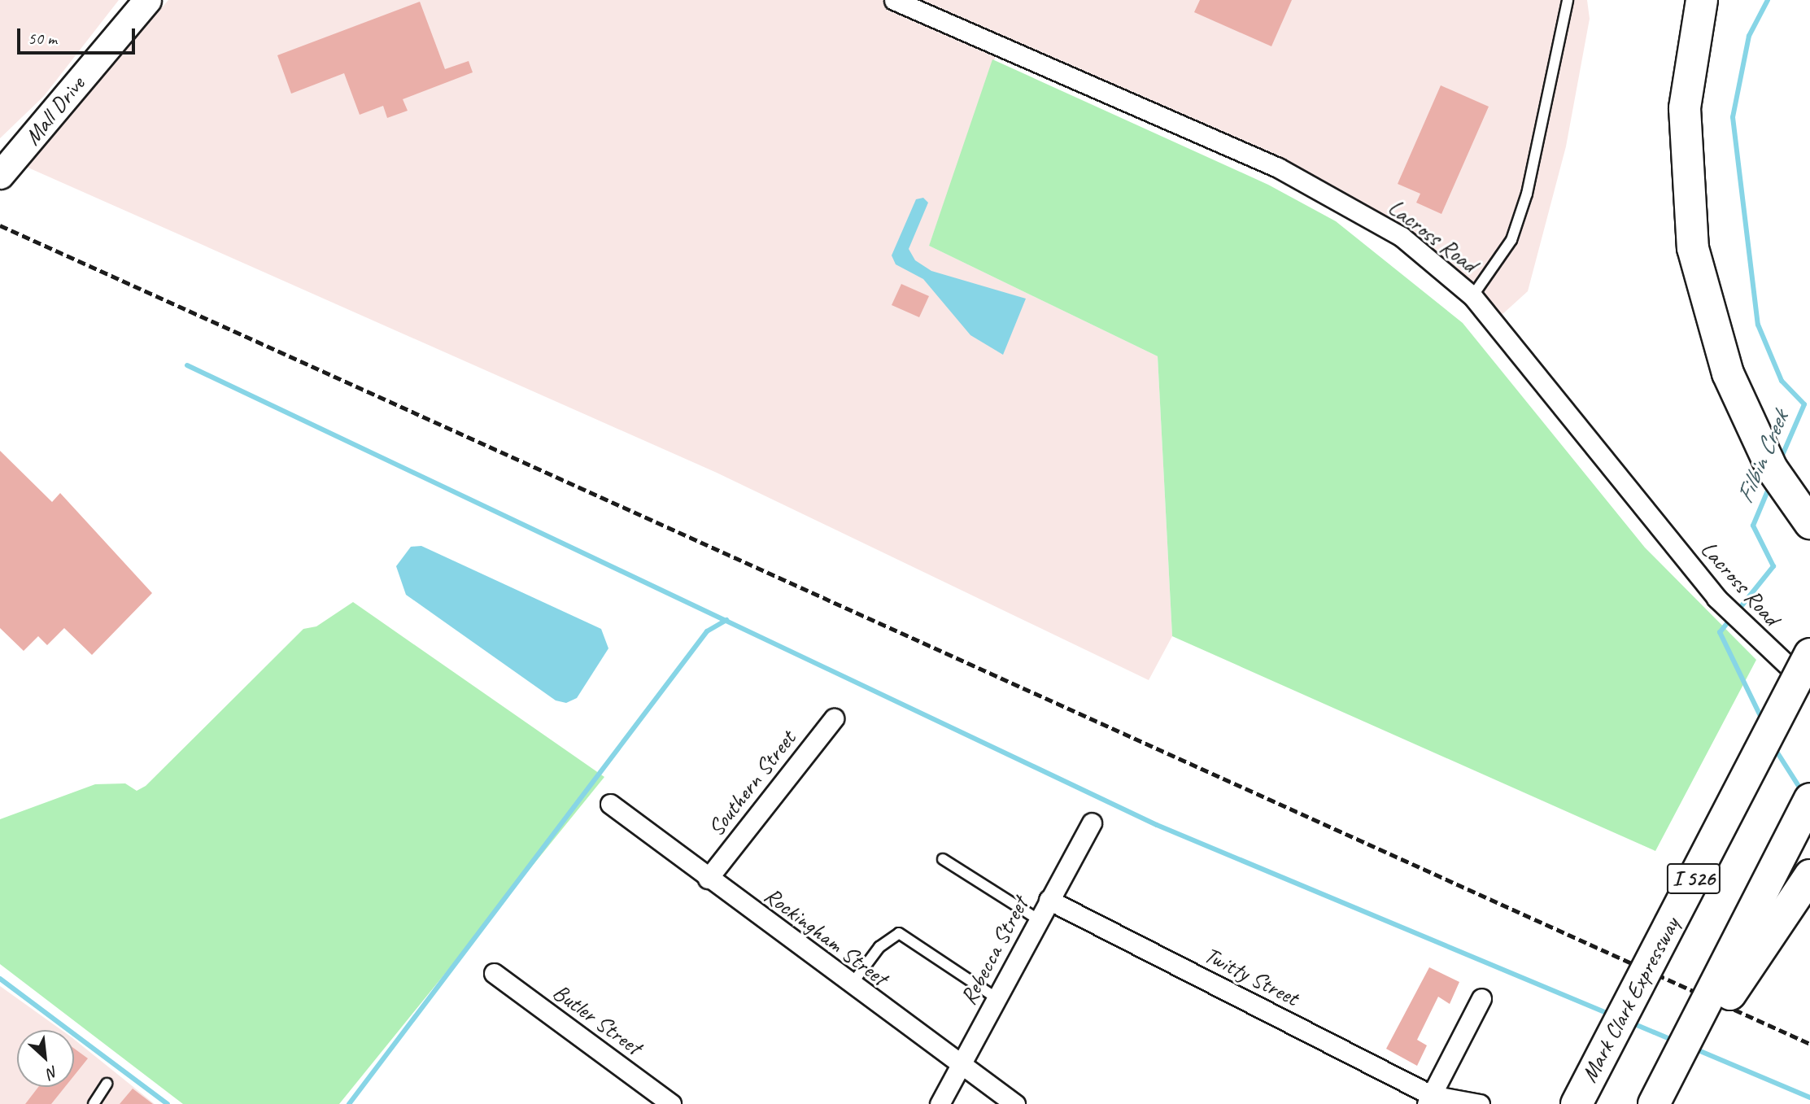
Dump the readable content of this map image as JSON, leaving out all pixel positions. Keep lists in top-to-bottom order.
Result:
{
  "streets": {
    "highway": ["I 526", "Mark Clark Expressway"],
    "street": [
      "Mall Drive",
      "Lacross Road",
      "Southern Street",
      "Rockingham Street",
      "Rebecca Street",
      "Twitty Street",
      "Butler Street"
    ]
  },
  "crossings": [
    ["Southern Street", "Rockingham Street"],
    ["Rockingham Street", "Rebecca Street"],
    ["Rebecca Street", "Twitty Street"]
  ],
  "water": ["Filbin Creek"],
  "scale_bar": "50 m",
  "north": "bottom right"
}
